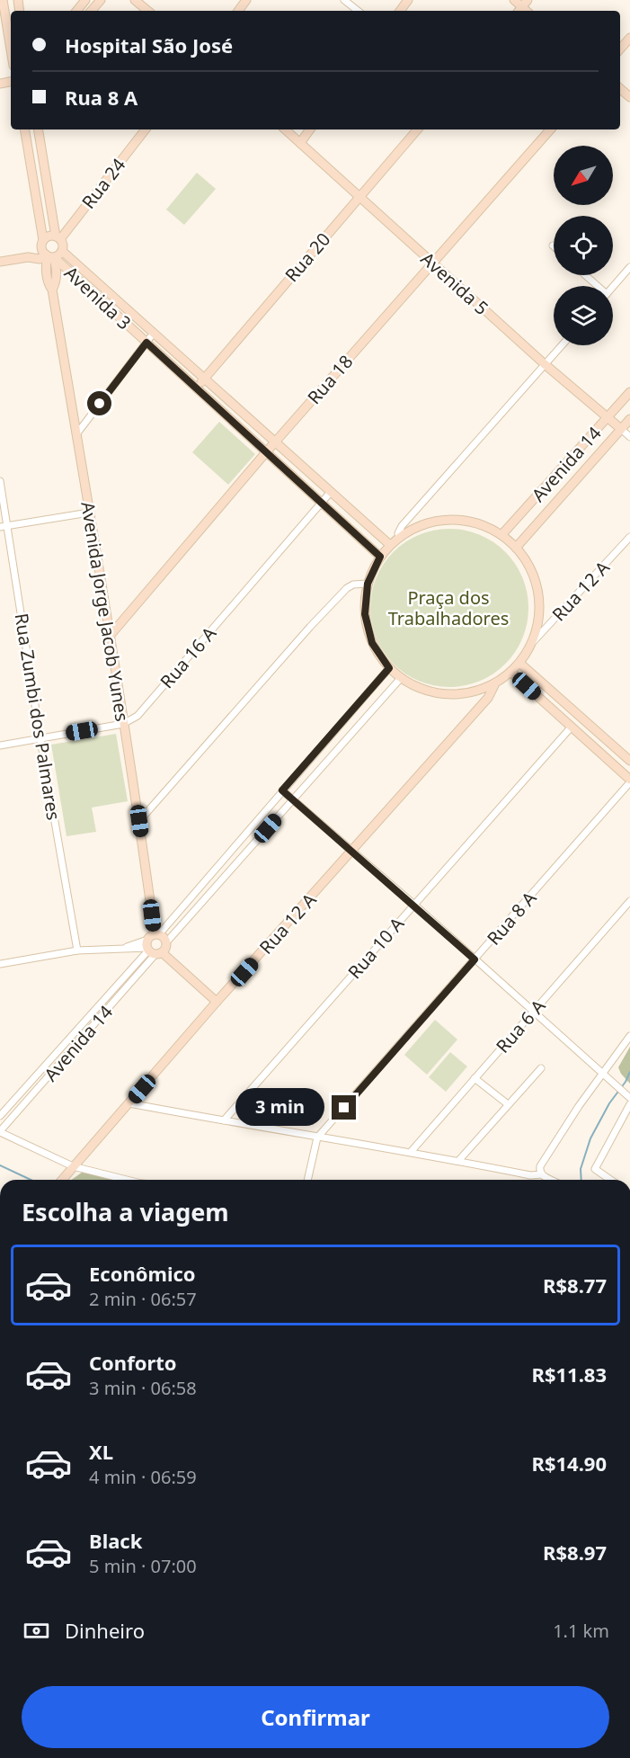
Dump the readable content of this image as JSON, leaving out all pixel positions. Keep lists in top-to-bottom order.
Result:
{
  "streets": {
    "street": [
      "Rua 24",
      "Rua 20",
      "Avenida 5",
      "Avenida 3",
      "Rua 18",
      "Avenida 14",
      "Rua 12 A",
      "Avenida Jorge Jacob Yunes",
      "Rua 16 A",
      "Rua Zumbi dos Palmares",
      "Rua 8 A",
      "Rua 10 A",
      "Rua 6 A"
    ]
  },
  "crossings": [
    ["Rua 20", "Avenida 5"],
    ["Rua 20", "Avenida 3"],
    ["Avenida 5", "Rua 18"],
    ["Avenida 5", "Avenida 14"],
    ["Avenida 3", "Rua 18"],
    ["Avenida 3", "Avenida 14"],
    ["Avenida 3", "Rua 12 A"],
    ["Avenida 3", "Avenida Jorge Jacob Yunes"],
    ["Avenida 3", "Rua 16 A"],
    ["Rua 18", "Avenida Jorge Jacob Yunes"],
    ["Avenida 14", "Rua 12 A"],
    ["Avenida 14", "Avenida Jorge Jacob Yunes"],
    ["Avenida Jorge Jacob Yunes", "Rua 16 A"],
    ["Rua 16 A", "Rua Zumbi dos Palmares"]
  ],
  "parks": ["Praça dos Trabalhadores"],
  "north": "bottom left",
  "page": {
    "banner": ["Hospital São José", "Rua 8 A"],
    "bubble": "3 min",
    "heading": "Escolha a viagem",
    "list": [
      {
        "name": "Econômico",
        "note": "2 min · 06:57",
        "value": "R$8.77"
      },
      {
        "name": "Conforto",
        "note": "3 min · 06:58",
        "value": "R$11.83"
      },
      {
        "name": "XL",
        "note": "4 min · 06:59",
        "value": "R$14.90"
      },
      {
        "name": "Black",
        "note": "5 min · 07:00",
        "value": "R$8.97"
      }
    ],
    "pay": ["Dinheiro", "1.1 km"],
    "buttons": "Confirmar"
  }
}
